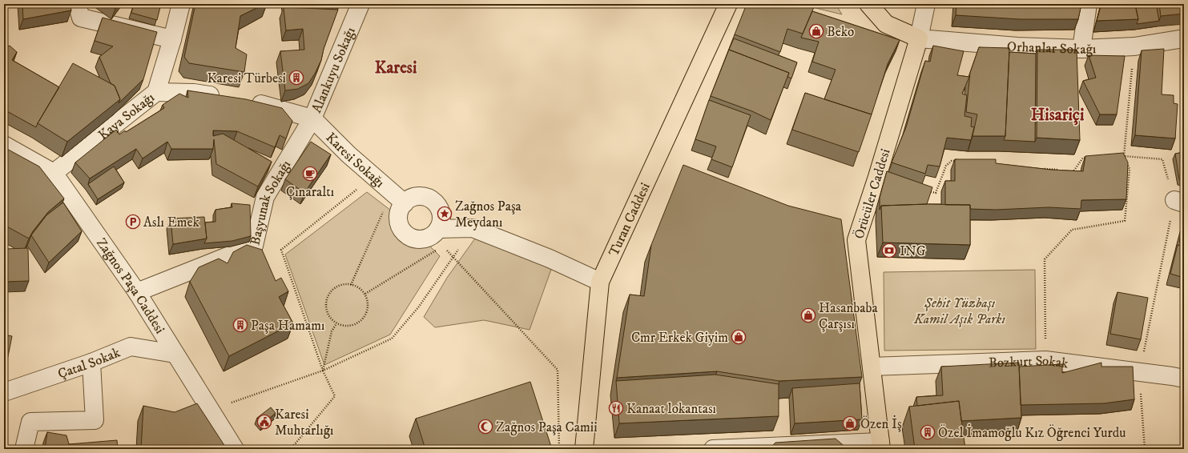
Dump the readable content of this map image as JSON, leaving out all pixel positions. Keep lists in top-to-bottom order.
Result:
{
  "streets": {
    "main road": ["Örücüler Caddesi", "Turan Caddesi"],
    "street": [
      "Orhanlar Sokağı",
      "Alankuyu Sokağı",
      "Kaya Sokağı",
      "Karesi Sokağı",
      "Başyunak Sokağı",
      "Zağnos Paşa Caddesi",
      "Çatal Sokak",
      "Bozkurt Sokak"
    ]
  },
  "crossings": [
    ["Orhanlar Sokağı", "Örücüler Caddesi"],
    ["Alankuyu Sokağı", "Karesi Sokağı"],
    ["Alankuyu Sokağı", "Başyunak Sokağı"],
    ["Kaya Sokağı", "Zağnos Paşa Caddesi"],
    ["Karesi Sokağı", "Başyunak Sokağı"],
    ["Örücüler Caddesi", "Bozkurt Sokak"],
    ["Başyunak Sokağı", "Zağnos Paşa Caddesi"],
    ["Zağnos Paşa Caddesi", "Çatal Sokak"]
  ],
  "districts": ["Karesi", "Hisariçi"],
  "parks": ["Şehit Yüzbaşı Kamil Aşık Parkı"],
  "places": {
    "shop": [
      "Beko",
      "Hasanbaba Çarşısı",
      "Cmr Erkek Giyim",
      "Özen İş"
    ],
    "building": ["Karesi Türbesi", "Paşa Hamamı", "Özel İmamoğlu Kız Öğrenci Yurdu"],
    "cafe": ["Çınaraltı"],
    "place": ["Zağnos Paşa Meydanı"],
    "parking": ["Aslı Emek"],
    "bank": ["ING"],
    "restaurant": ["Kanaat lokantası"],
    "public building": ["Karesi Muhtarlığı"],
    "mosque": ["Zağnos Paşa Camii"]
  }
}
